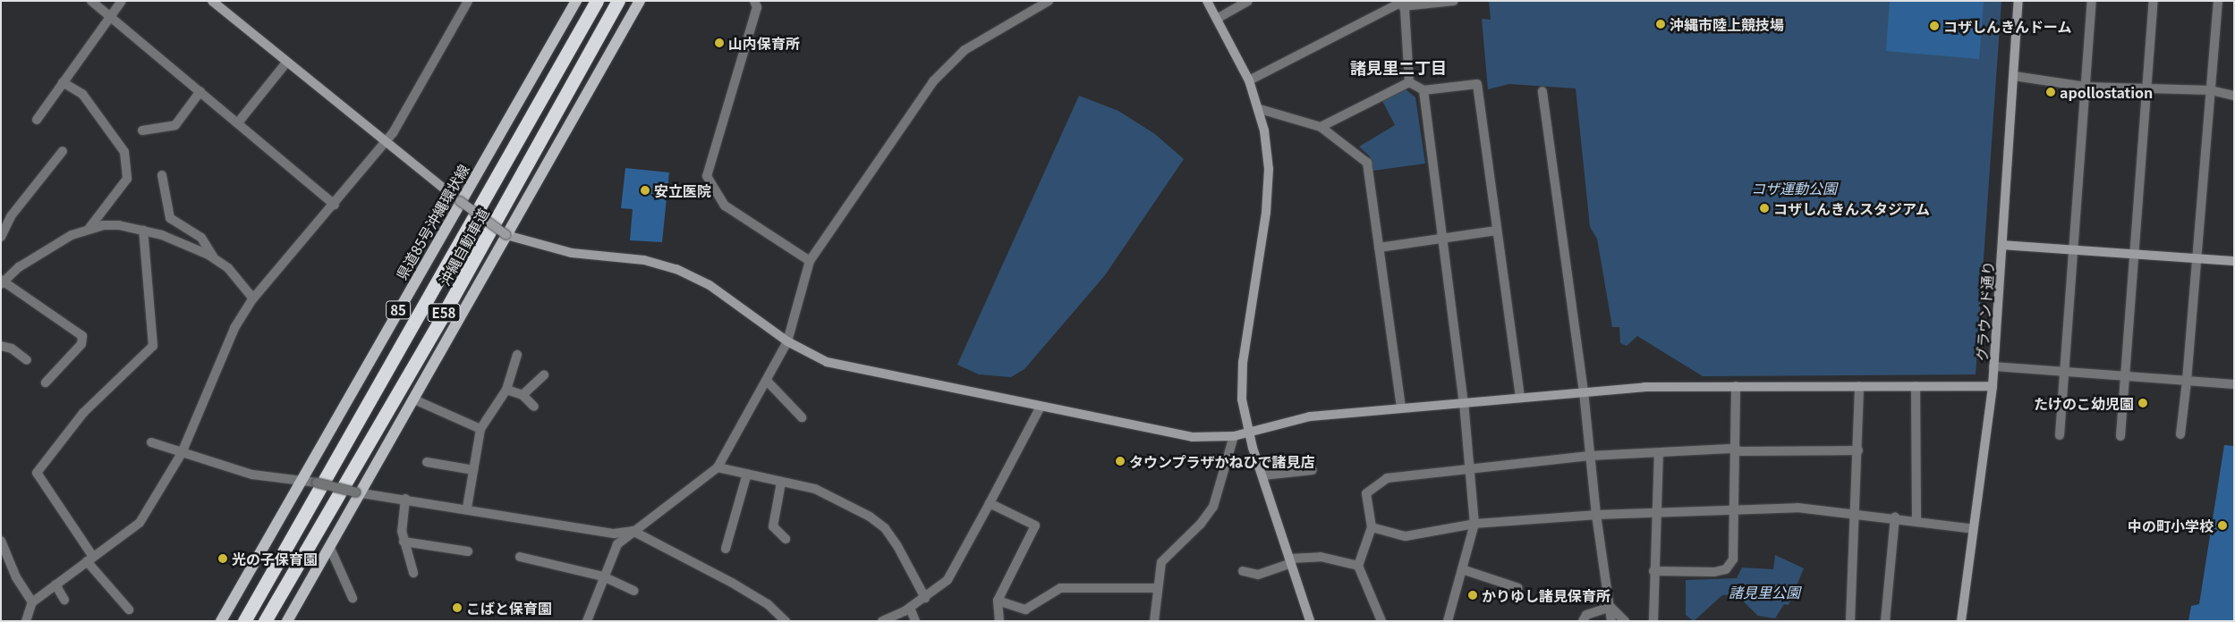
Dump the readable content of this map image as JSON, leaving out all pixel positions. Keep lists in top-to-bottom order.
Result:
{
  "streets": {
    "highway": ["沖縄自動車道", "E58"],
    "main road": ["県道85号沖縄環状線", "85"],
    "street": ["グラウンド通り"]
  },
  "districts": ["諸見里二丁目"],
  "parks": ["コザ運動公園", "諸見里公園"],
  "places": [
    "沖縄市陸上競技場",
    "コザしんきんドーム",
    "山内保育所",
    "apollostation",
    "安立医院",
    "コザしんきんスタジアム",
    "たけのこ幼児園",
    "タウンプラザかねひで諸見店",
    "中の町小学校",
    "光の子保育園",
    "かりゆし諸見保育所",
    "こばと保育園"
  ]
}
